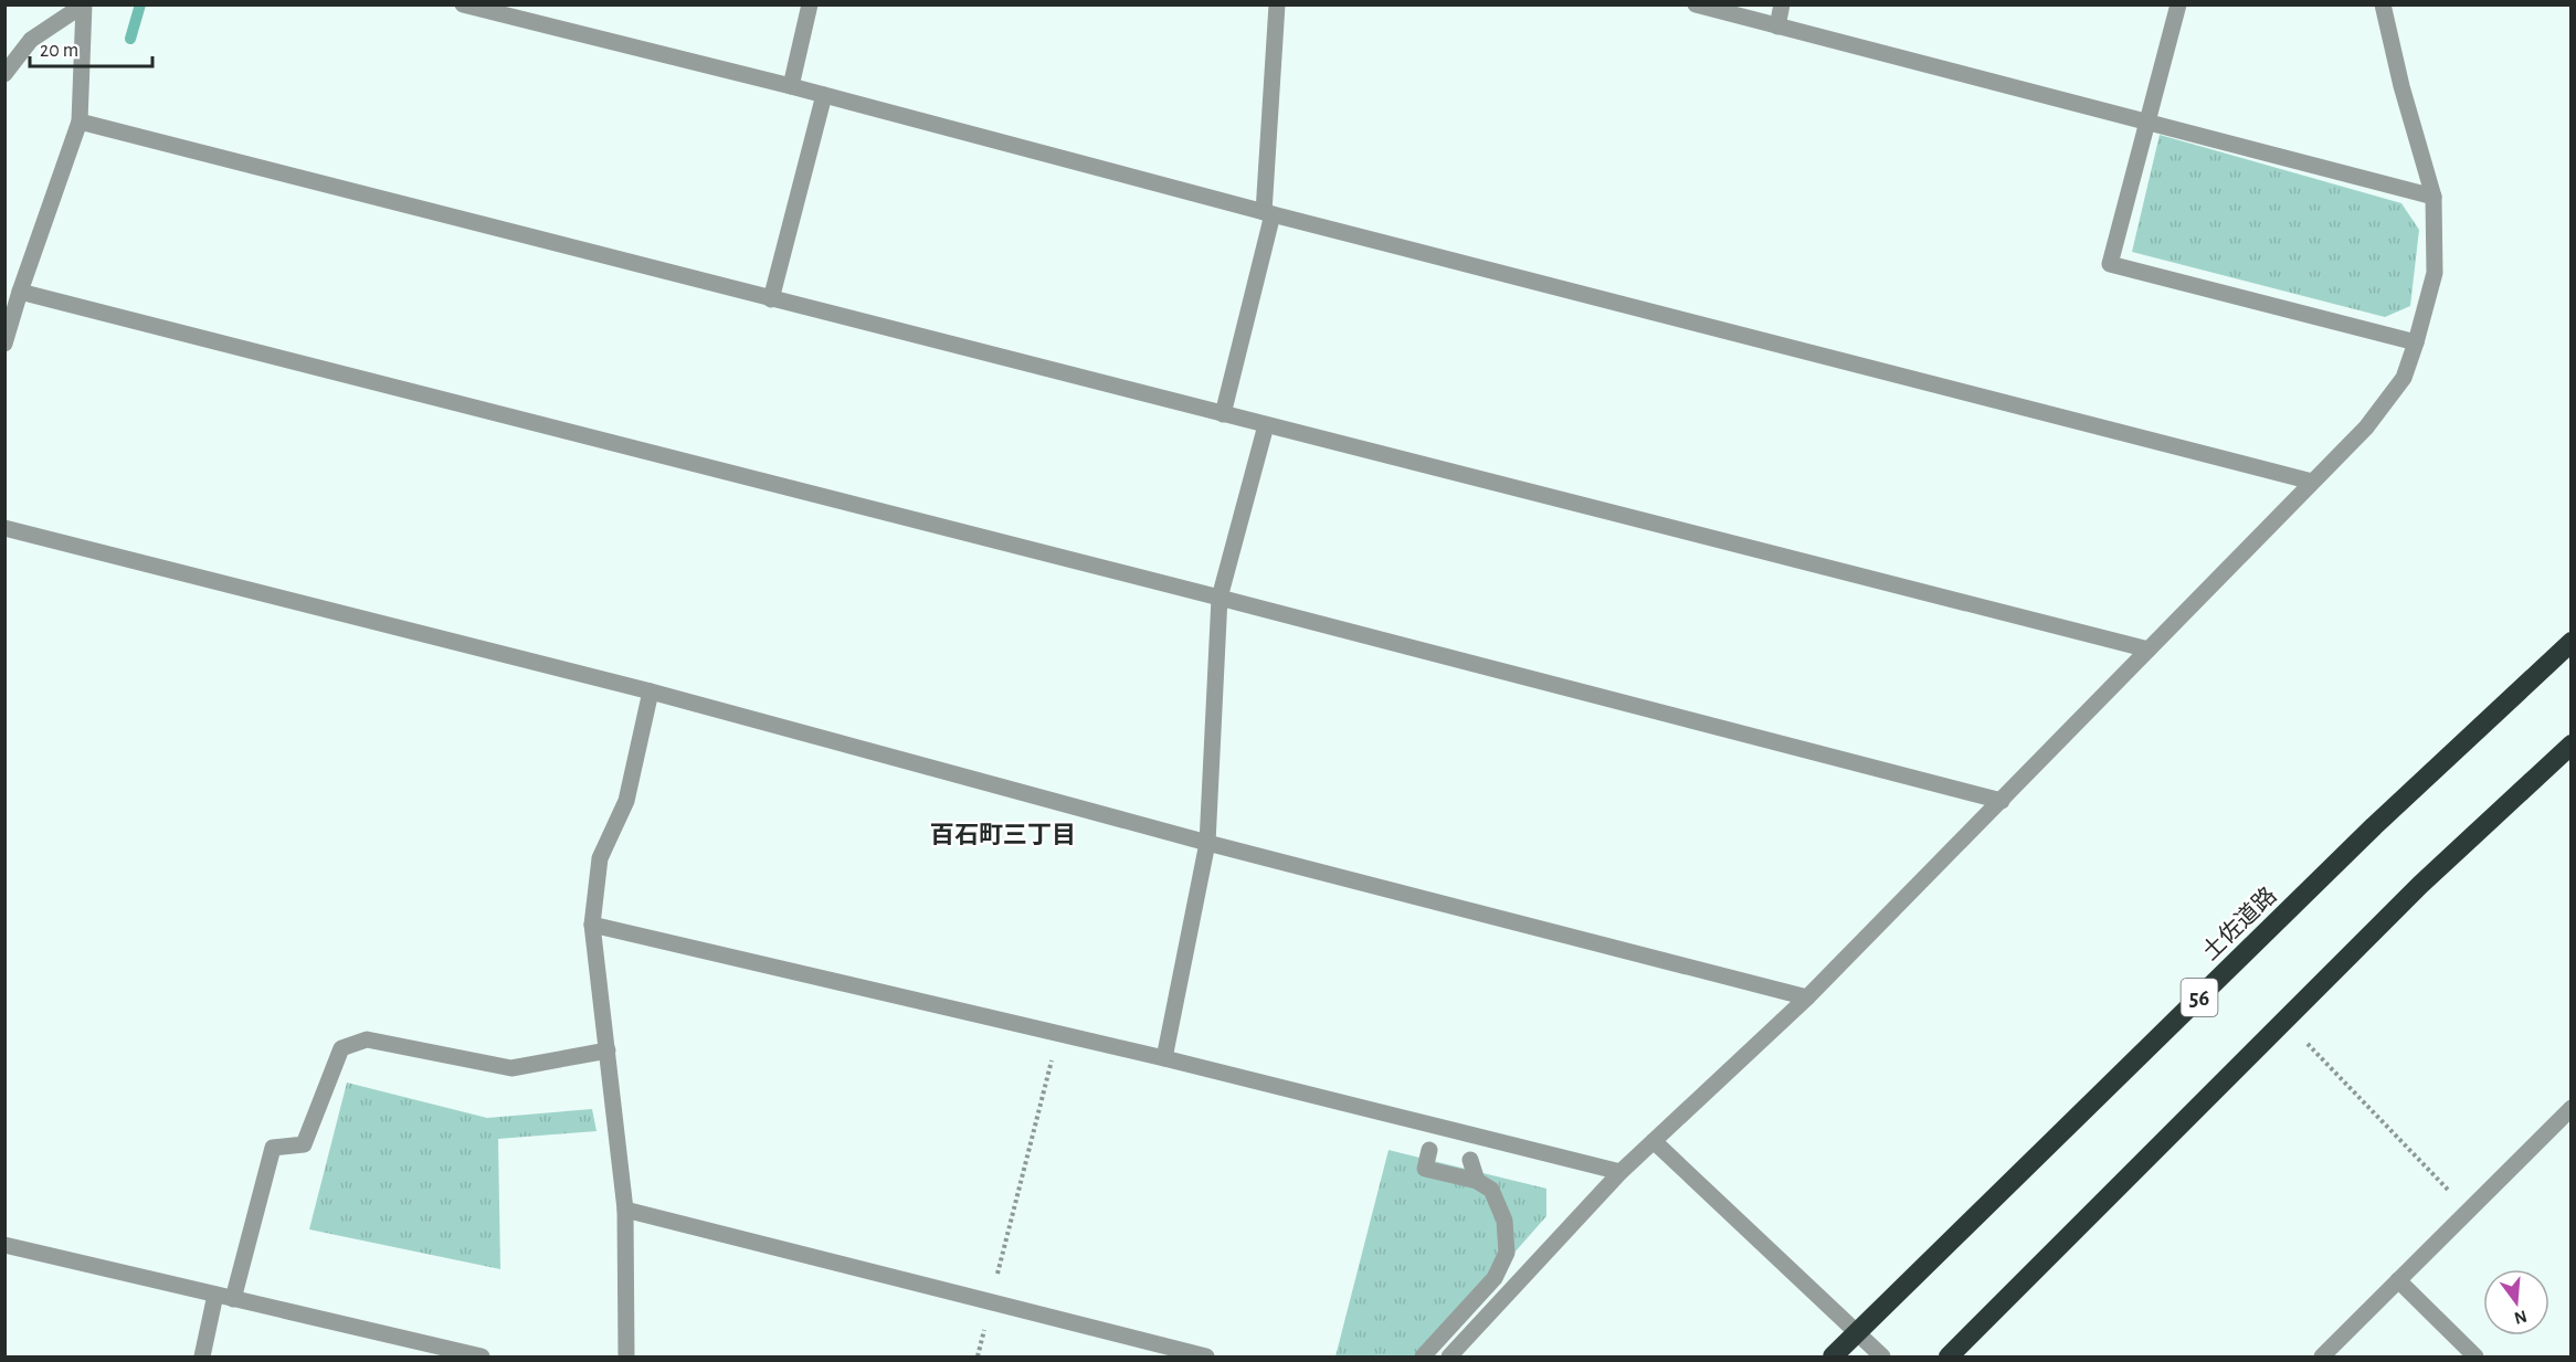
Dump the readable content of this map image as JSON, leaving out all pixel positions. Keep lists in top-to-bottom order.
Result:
{
  "streets": {
    "highway": ["土佐道路", "56"]
  },
  "districts": ["百石町三丁目"],
  "scale_bar": "20 m",
  "north": "bottom"
}
